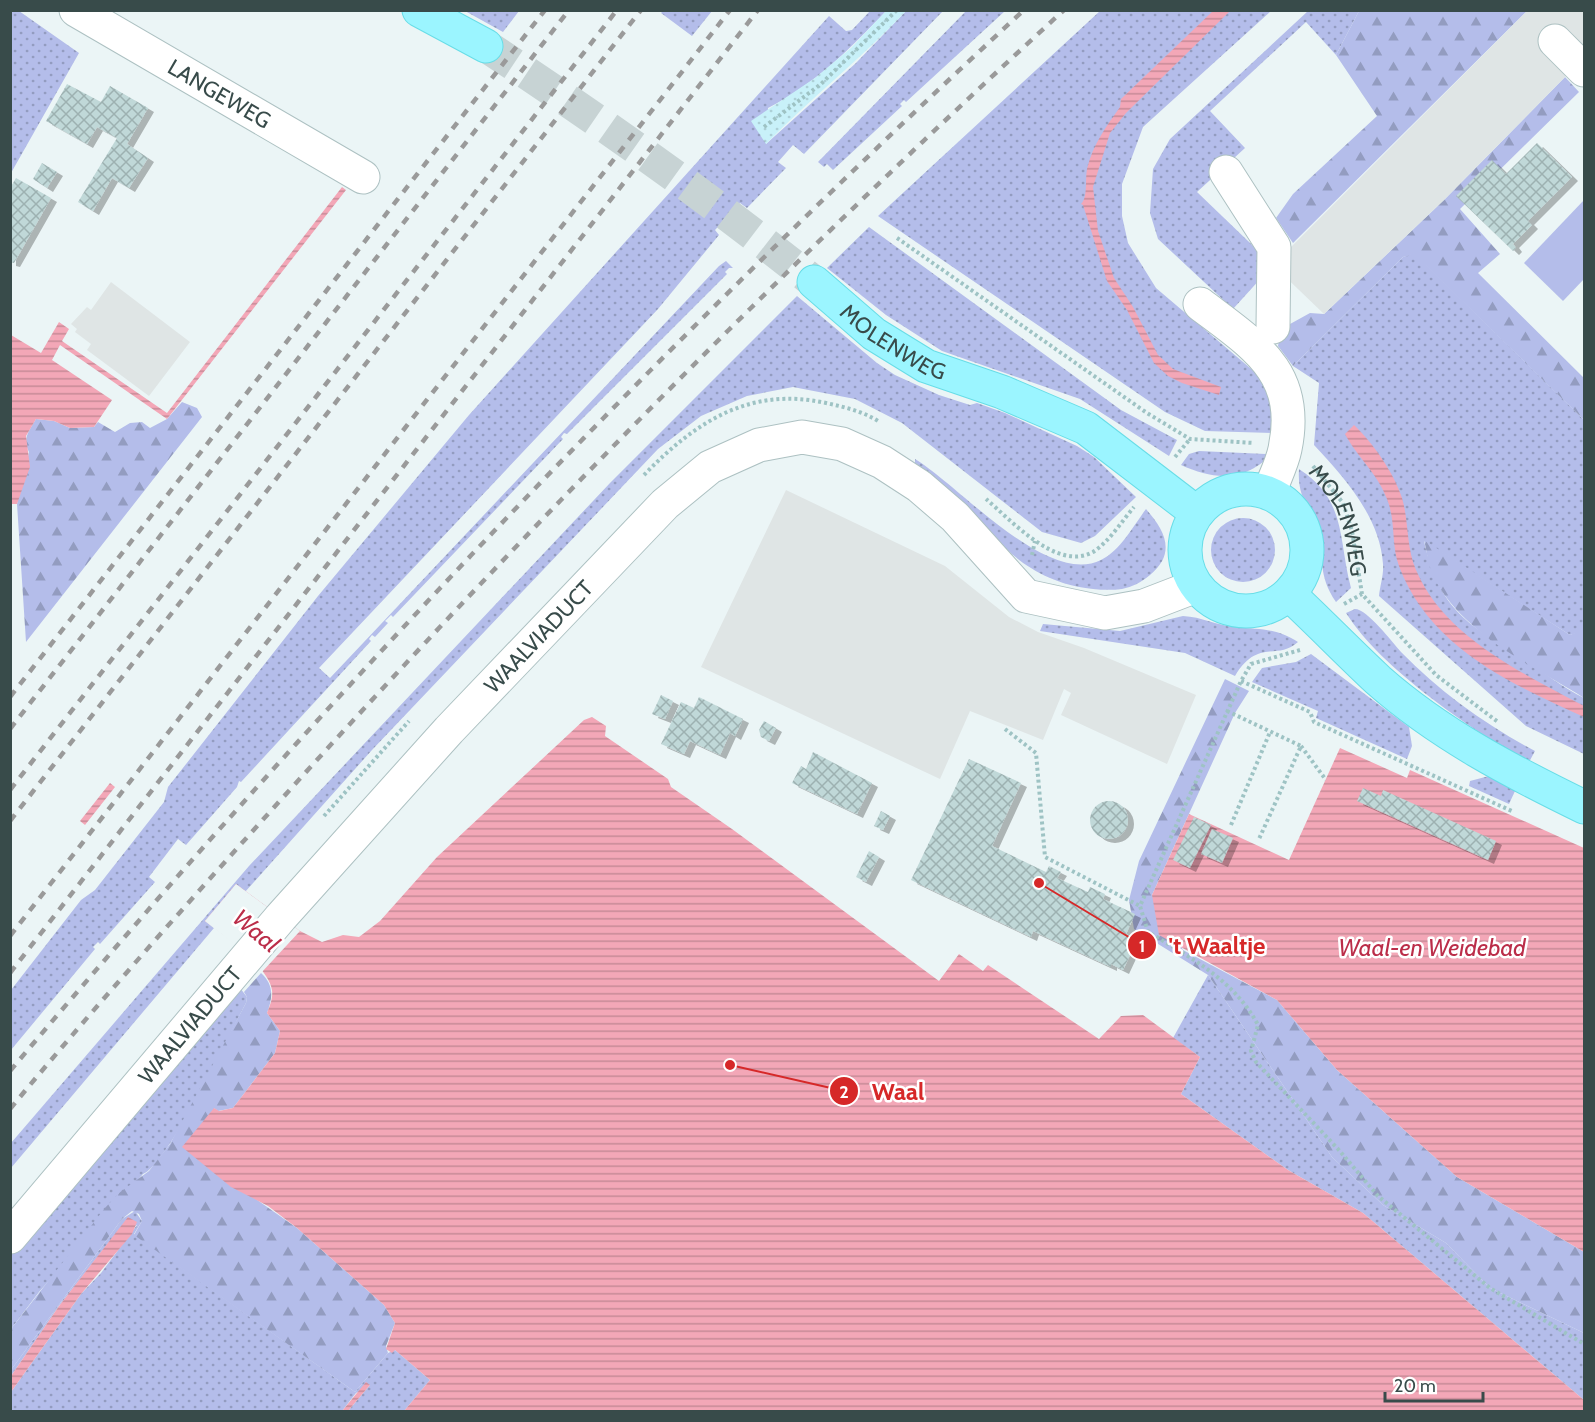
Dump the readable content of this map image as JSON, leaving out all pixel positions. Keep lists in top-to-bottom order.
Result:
{
  "streets": {
    "main road": ["MOLENWEG"],
    "street": ["LANGEWEG", "WAALVIADUCT"]
  },
  "crossings": [
    ["MOLENWEG", "WAALVIADUCT"]
  ],
  "water": ["Waal", "Waal-en Weidebad"],
  "places": ["'t Waaltje", "Waal"],
  "scale_bar": "20 m"
}
